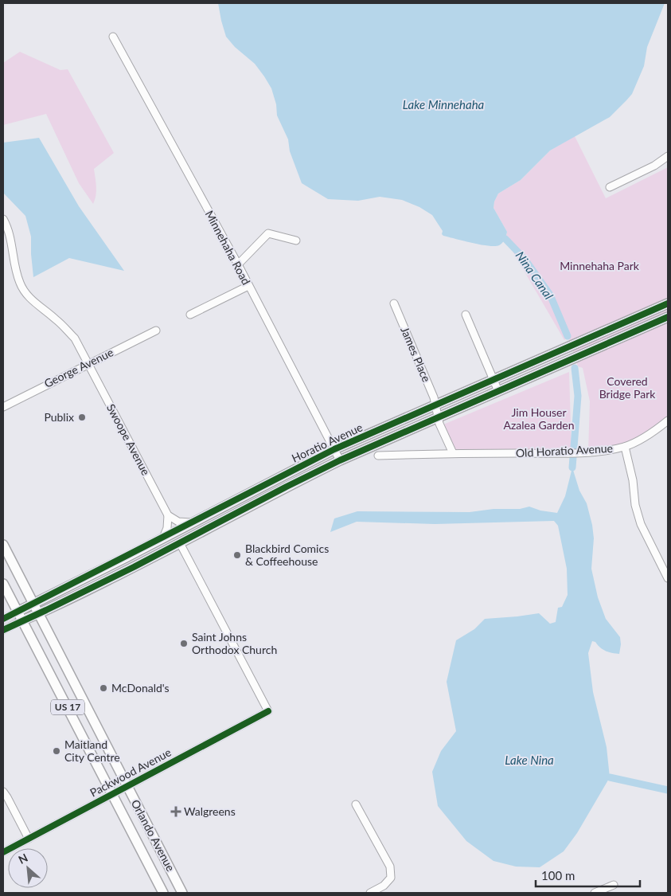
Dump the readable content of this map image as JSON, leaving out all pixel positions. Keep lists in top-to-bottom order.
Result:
{
  "streets": {
    "main road": ["Horatio Avenue", "US 17", "Orlando Avenue"],
    "street": [
      "Minnehaha Road",
      "James Place",
      "George Avenue",
      "Swoope Avenue",
      "Old Horatio Avenue",
      "Packwood Avenue"
    ]
  },
  "crossings": [
    ["Minnehaha Road", "Horatio Avenue"],
    ["James Place", "Horatio Avenue"],
    ["George Avenue", "Swoope Avenue"],
    ["Horatio Avenue", "Orlando Avenue"],
    ["Packwood Avenue", "Orlando Avenue"]
  ],
  "water": ["Lake Minnehaha", "Nina Canal", "Lake Nina"],
  "parks": ["Minnehaha Park", "Covered Bridge Park", "Jim Houser Azalea Garden"],
  "places": {
    "other": [
      "Publix",
      "Blackbird Comics & Coffeehouse",
      "Saint Johns Orthodox Church",
      "McDonald's",
      "Maitland City Centre"
    ],
    "health": ["Walgreens"]
  },
  "scale_bar": "100 m",
  "north": "top left"
}
